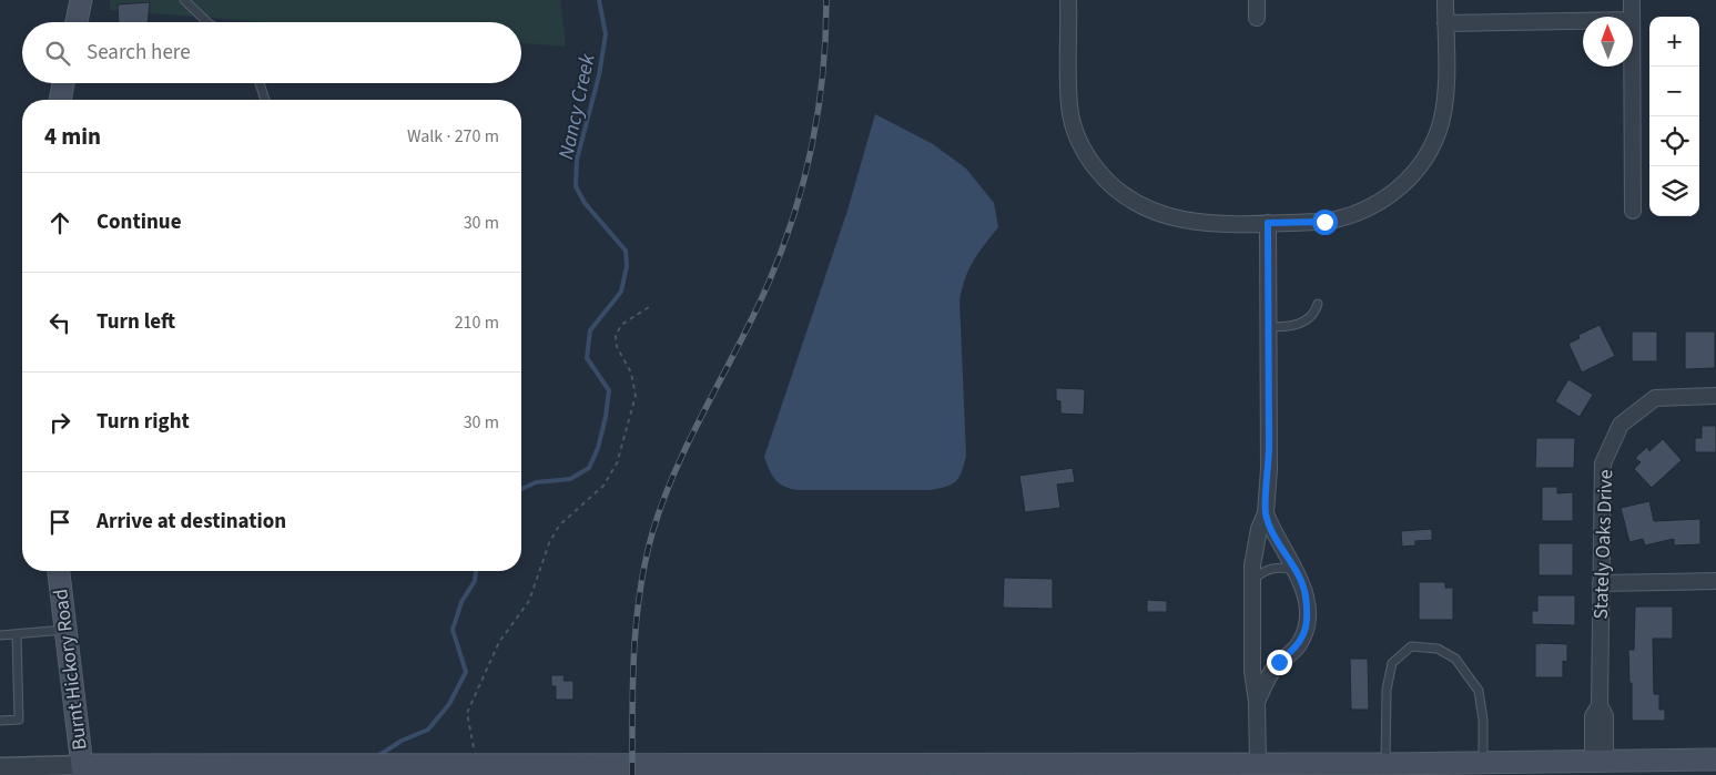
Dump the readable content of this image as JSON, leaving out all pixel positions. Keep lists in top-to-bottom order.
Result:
{
  "streets": {
    "main road": ["Burnt Hickory Road"],
    "street": ["Stately Oaks Drive"]
  },
  "water": ["Nancy Creek"],
  "north": "top",
  "page": {
    "map_buttons": ["+", "−"],
    "search": "Search here",
    "heading": ["4 min", "Walk · 270 m"],
    "list": [
      ["Continue", "30 m"],
      ["Turn left", "210 m"],
      ["Turn right", "30 m"],
      "Arrive at destination"
    ]
  }
}
